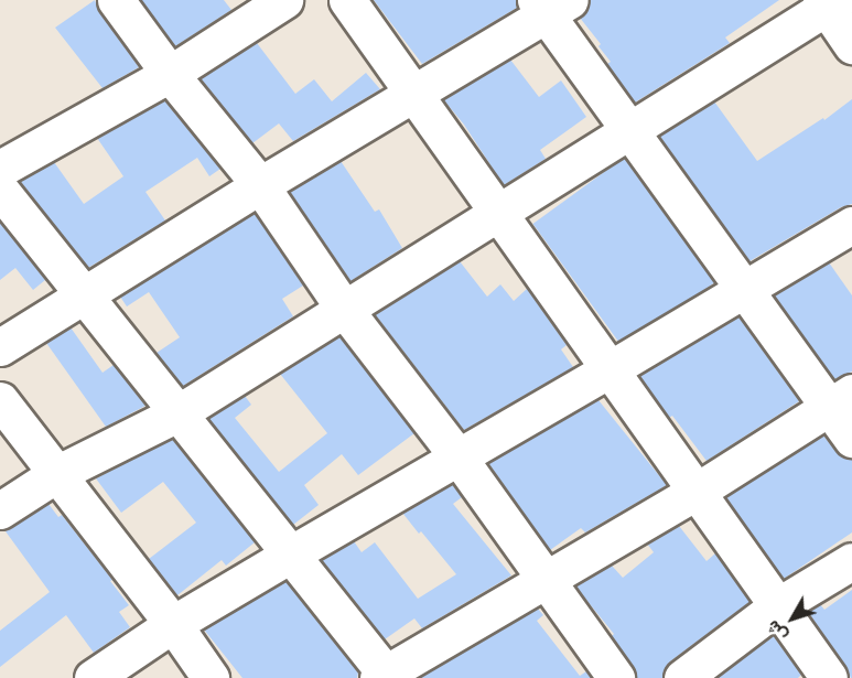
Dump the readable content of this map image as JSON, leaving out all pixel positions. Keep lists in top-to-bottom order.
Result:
{
  "north": "bottom left"
}
